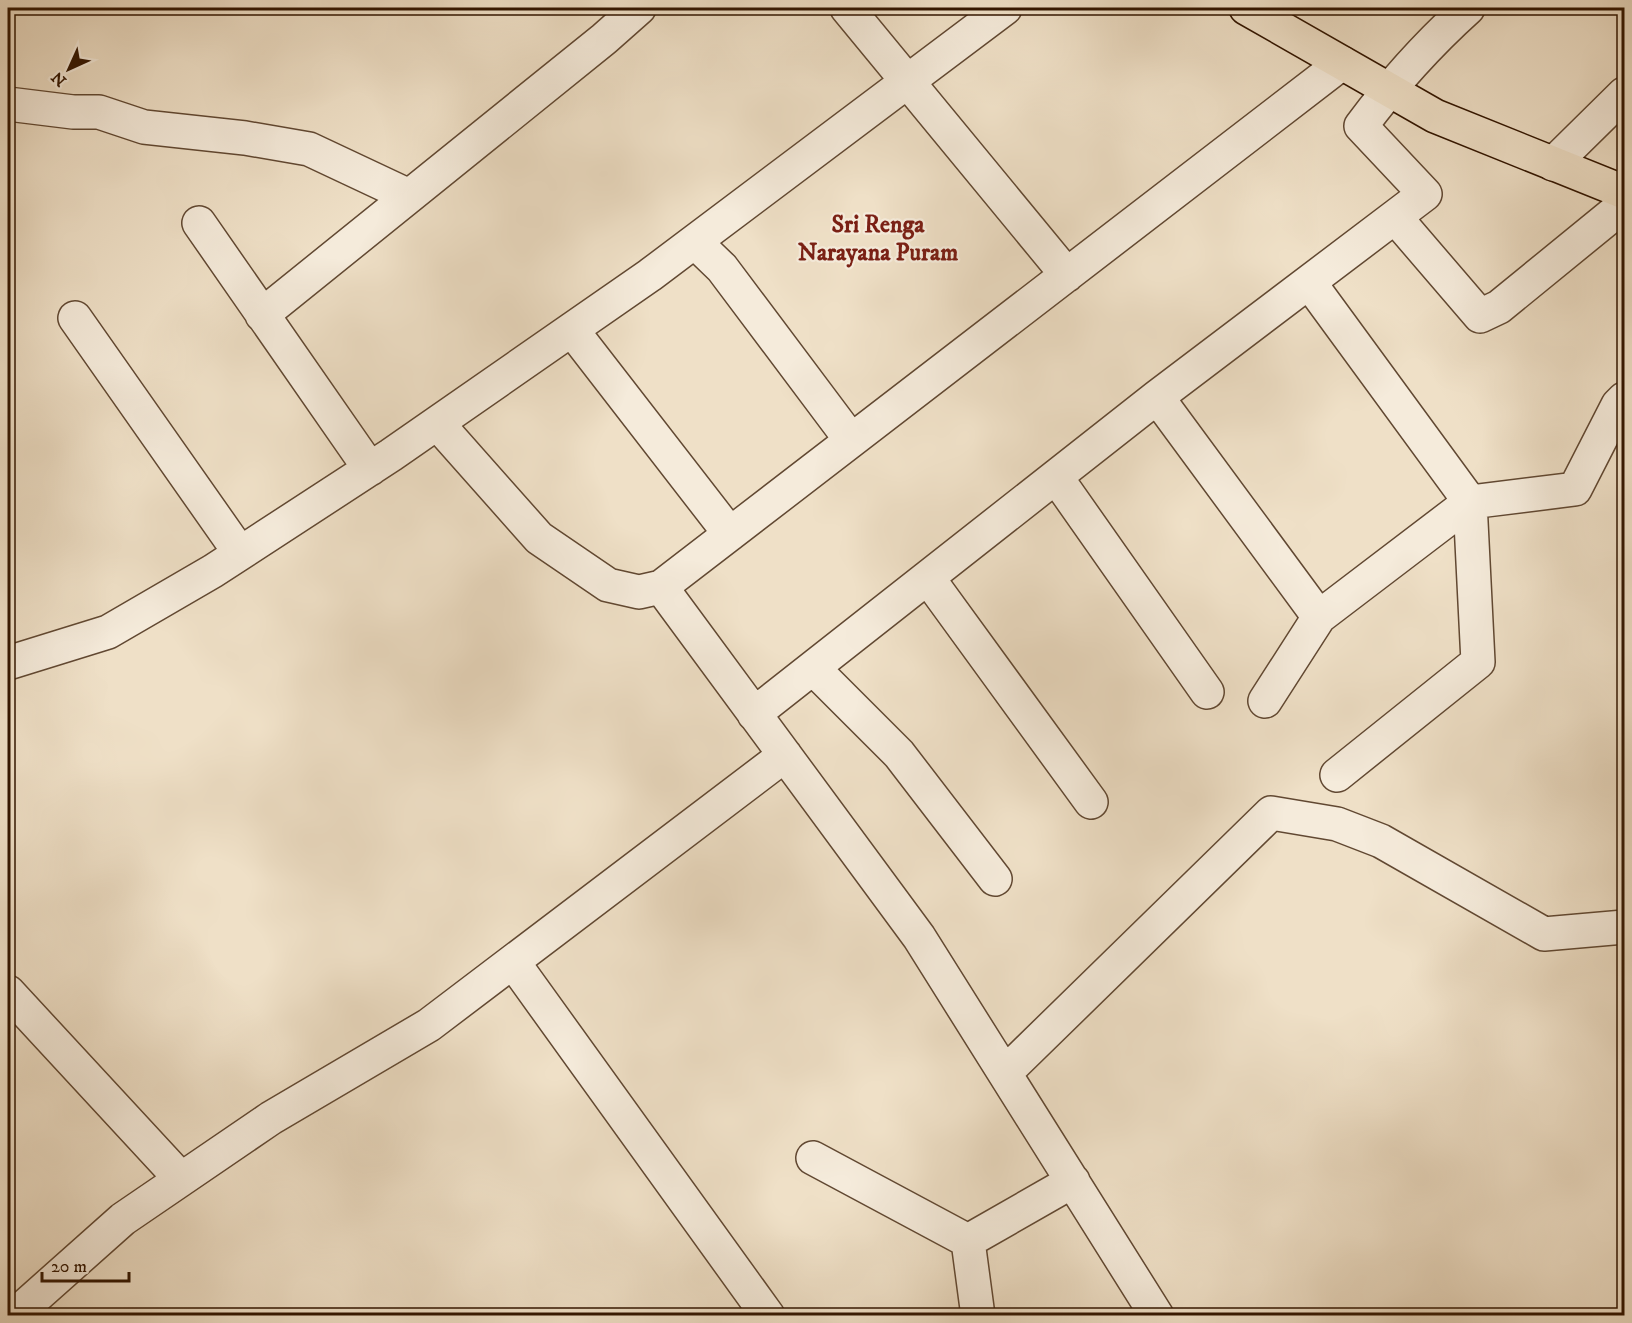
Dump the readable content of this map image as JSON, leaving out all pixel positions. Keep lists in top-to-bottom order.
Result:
{
  "districts": ["Sri Renga Narayana Puram"],
  "scale_bar": "20 m",
  "north": "bottom left"
}
